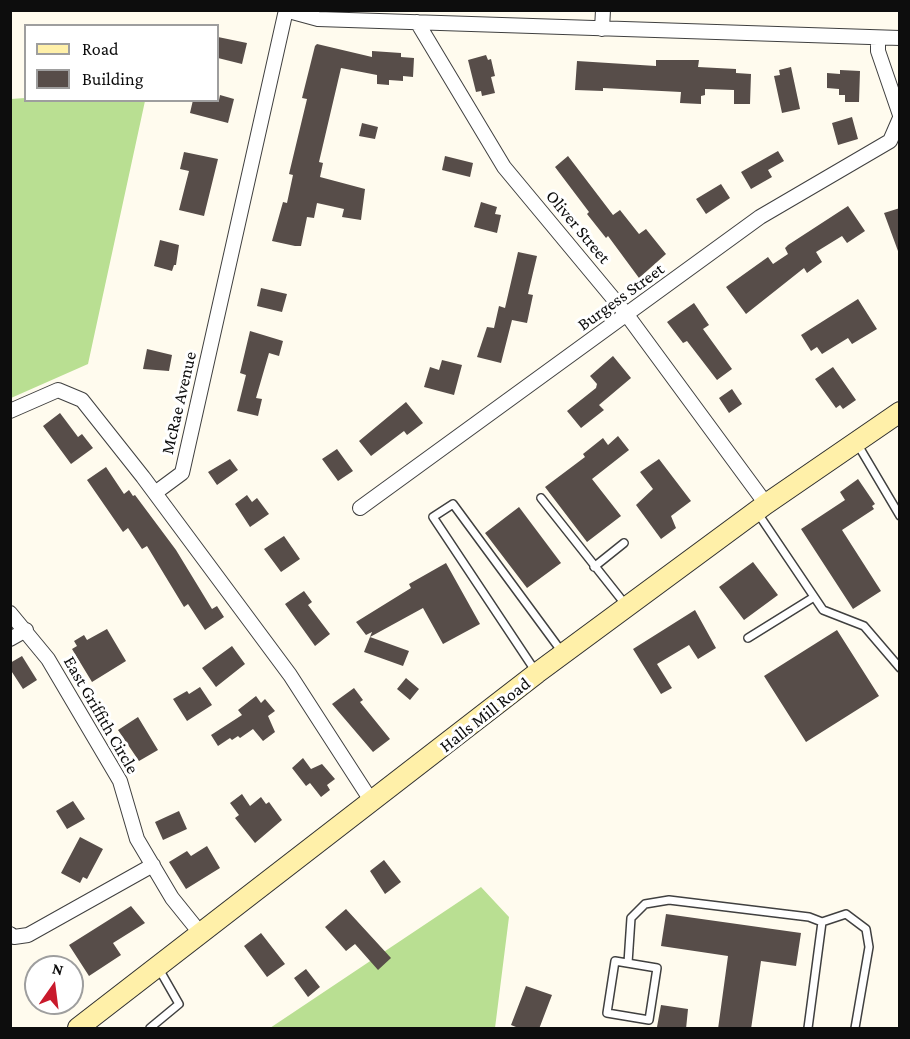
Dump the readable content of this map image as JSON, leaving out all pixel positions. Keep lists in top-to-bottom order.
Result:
{
  "streets": {
    "street": [
      "Oliver Street",
      "Burgess Street",
      "McRae Avenue",
      "East Griffith Circle",
      "Halls Mill Road"
    ]
  },
  "crossings": [
    ["Oliver Street", "Burgess Street"],
    ["Oliver Street", "Halls Mill Road"],
    ["East Griffith Circle", "Halls Mill Road"]
  ],
  "legend": ["Road", "Building"],
  "north": "top"
}
